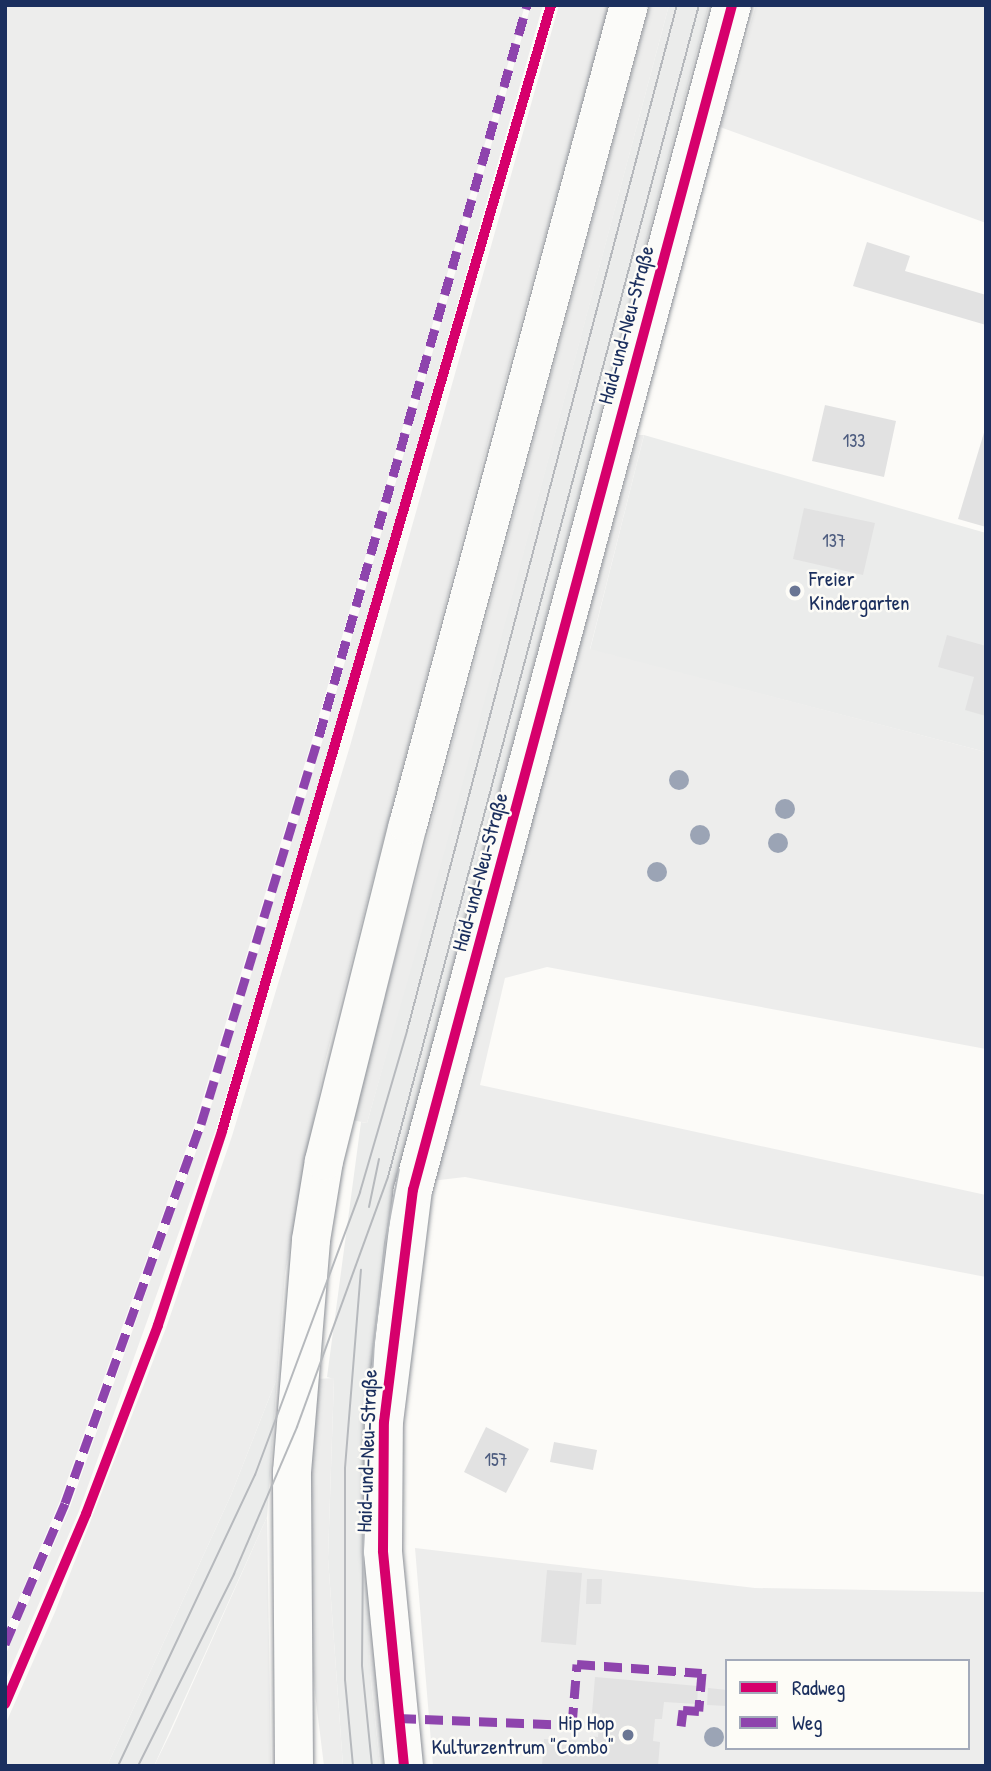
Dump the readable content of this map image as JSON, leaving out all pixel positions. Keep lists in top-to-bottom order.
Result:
{
  "streets": {
    "main road": ["Haid-und-Neu-Straße"]
  },
  "places": ["Freier Kindergarten", "Hip Hop Kulturzentrum \"Combo\""],
  "house_numbers": ["133", "137", "157"],
  "legend": ["Radweg", "Weg"]
}
